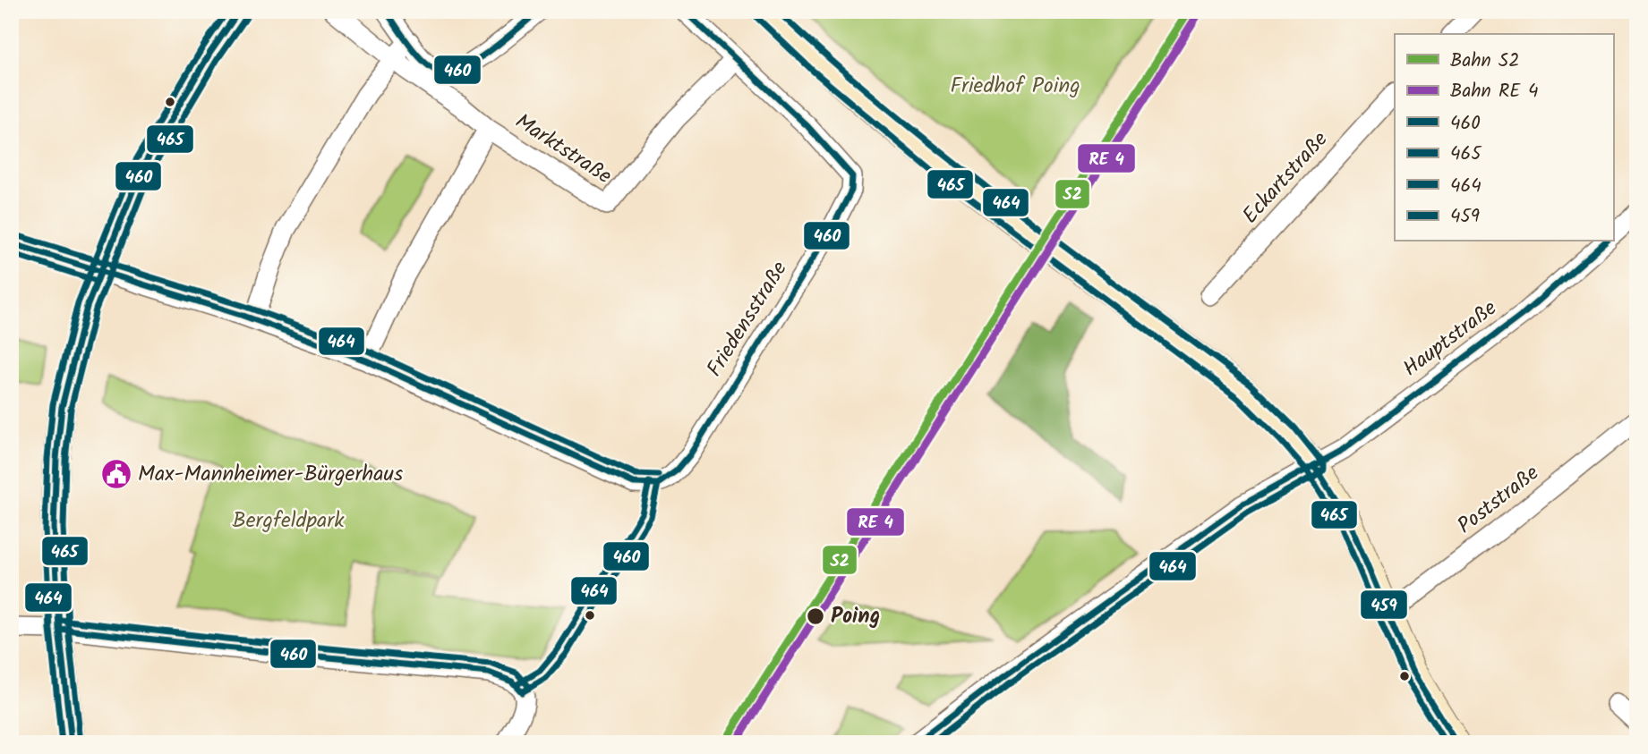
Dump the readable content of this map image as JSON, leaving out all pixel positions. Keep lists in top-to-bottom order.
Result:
{
  "streets": {
    "street": [
      "Marktstraße",
      "Eckartstraße",
      "Friedensstraße",
      "Hauptstraße",
      "Poststraße"
    ]
  },
  "crossings": [
    ["Marktstraße", "Friedensstraße"]
  ],
  "parks": ["Friedhof Poing", "Bergfeldpark"],
  "places": {
    "public building": ["Max-Mannheimer-Bürgerhaus"],
    "other": ["Poing"]
  },
  "lines": [
    "rail line S2",
    "transit line 460",
    "transit line 464",
    "transit line 465",
    "transit line 459"
  ],
  "legend": [
    "Bahn S2",
    "Bahn RE 4",
    "460",
    "465",
    "464",
    "459"
  ]
}
